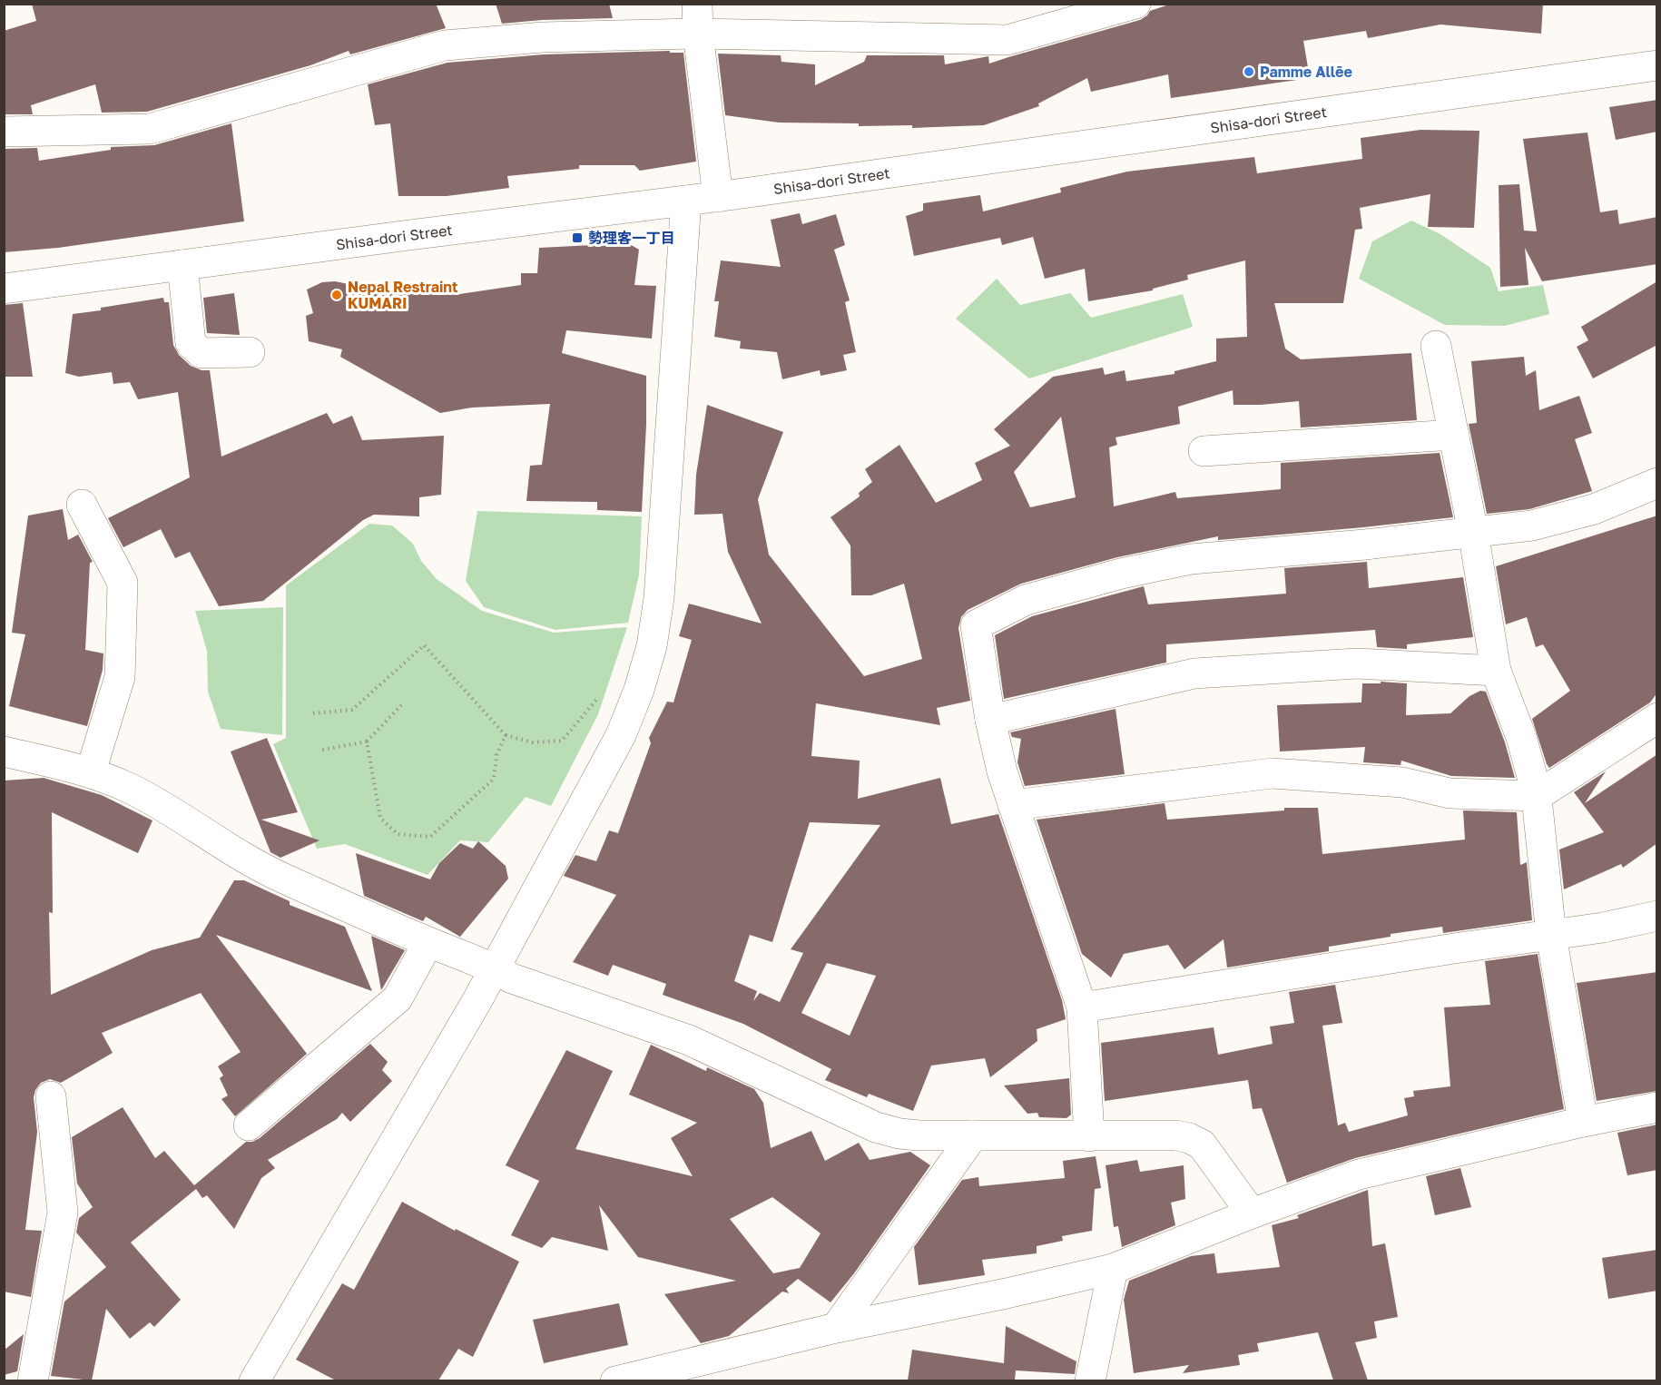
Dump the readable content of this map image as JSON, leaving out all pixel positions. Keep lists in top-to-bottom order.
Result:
{
  "streets": {
    "street": ["Shisa-dori Street"]
  },
  "places": {
    "other": ["Pamme Allēe", "Nepal Restraint KUMARI"],
    "transit": ["勢理客一丁目"]
  }
}
